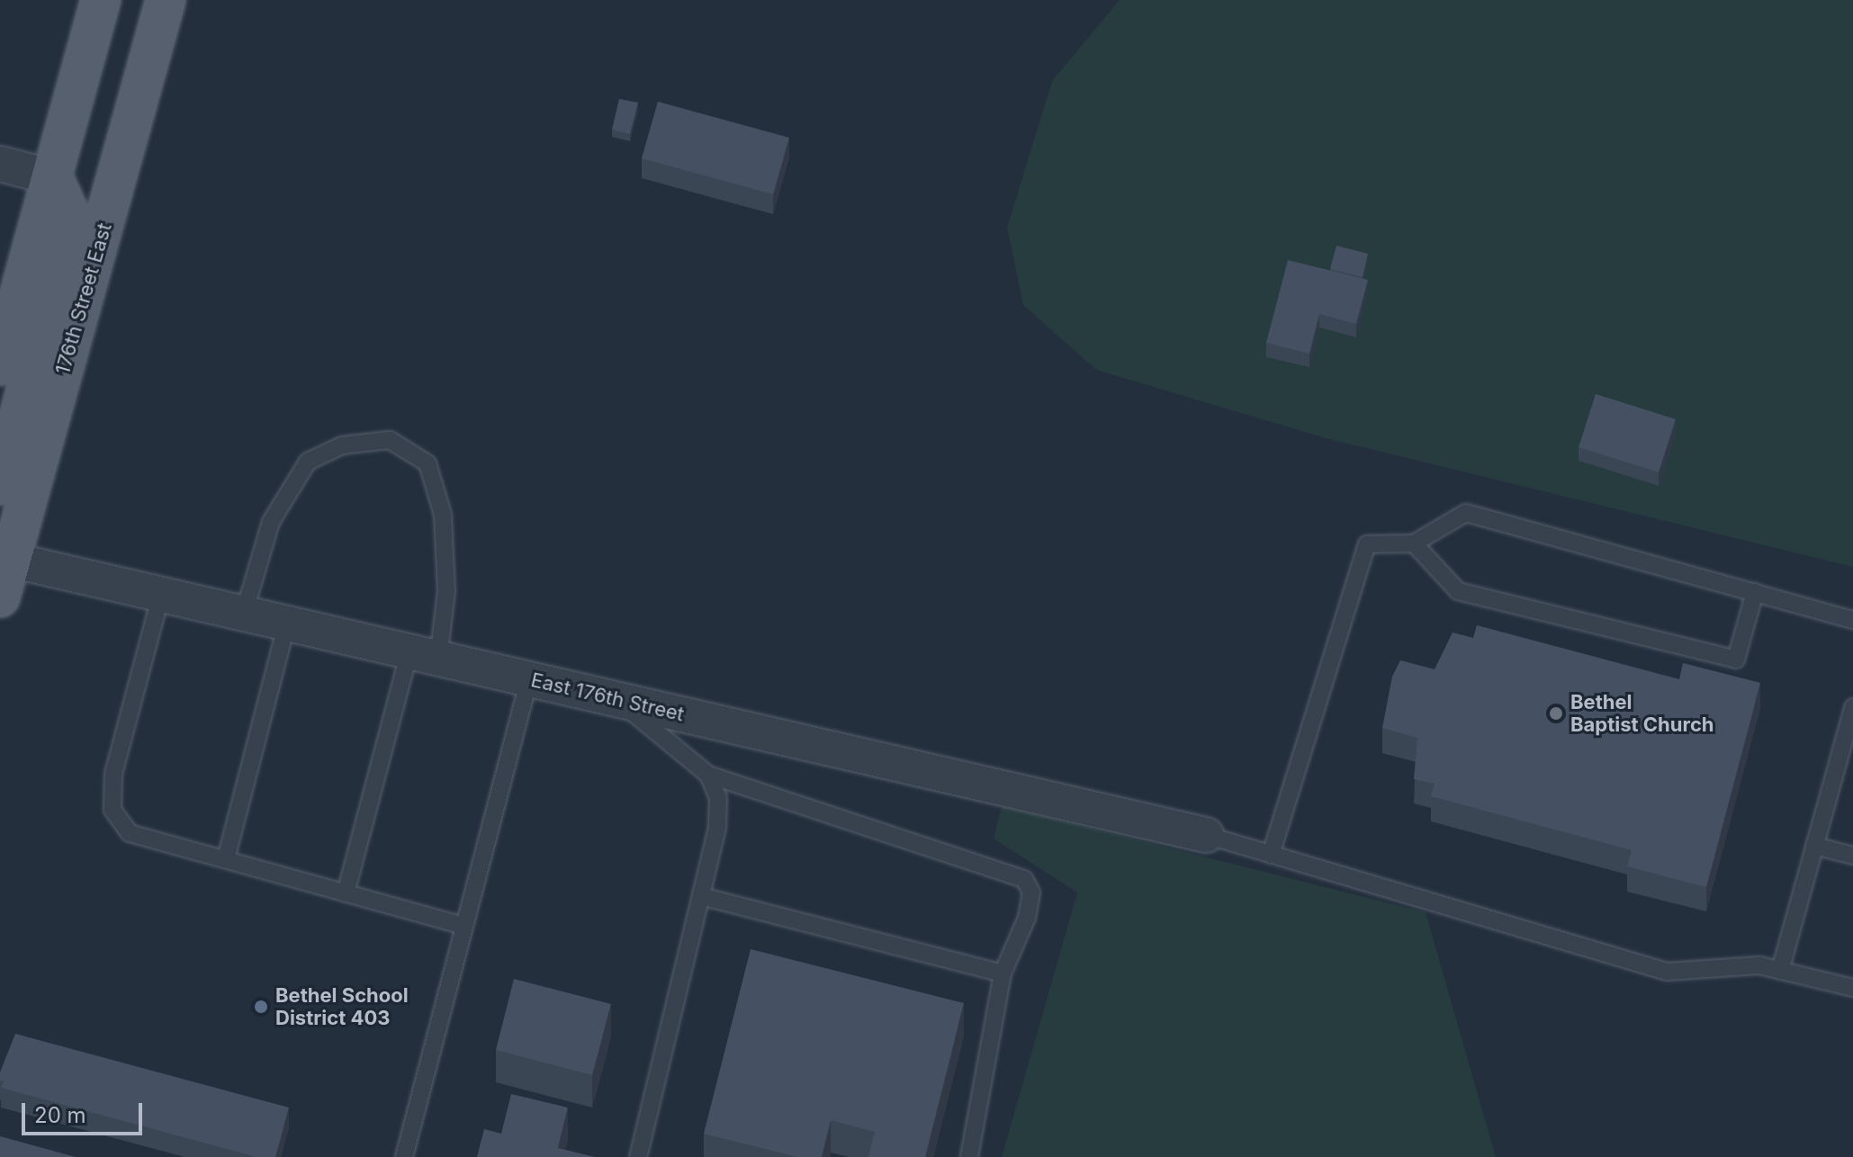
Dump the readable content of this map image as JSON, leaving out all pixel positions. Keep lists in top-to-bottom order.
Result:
{
  "streets": {
    "main road": ["176th Street East"],
    "street": ["East 176th Street"]
  },
  "crossings": [
    ["176th Street East", "East 176th Street"]
  ],
  "places": ["Bethel Baptist Church", "Bethel School District 403"],
  "scale_bar": "20 m"
}
